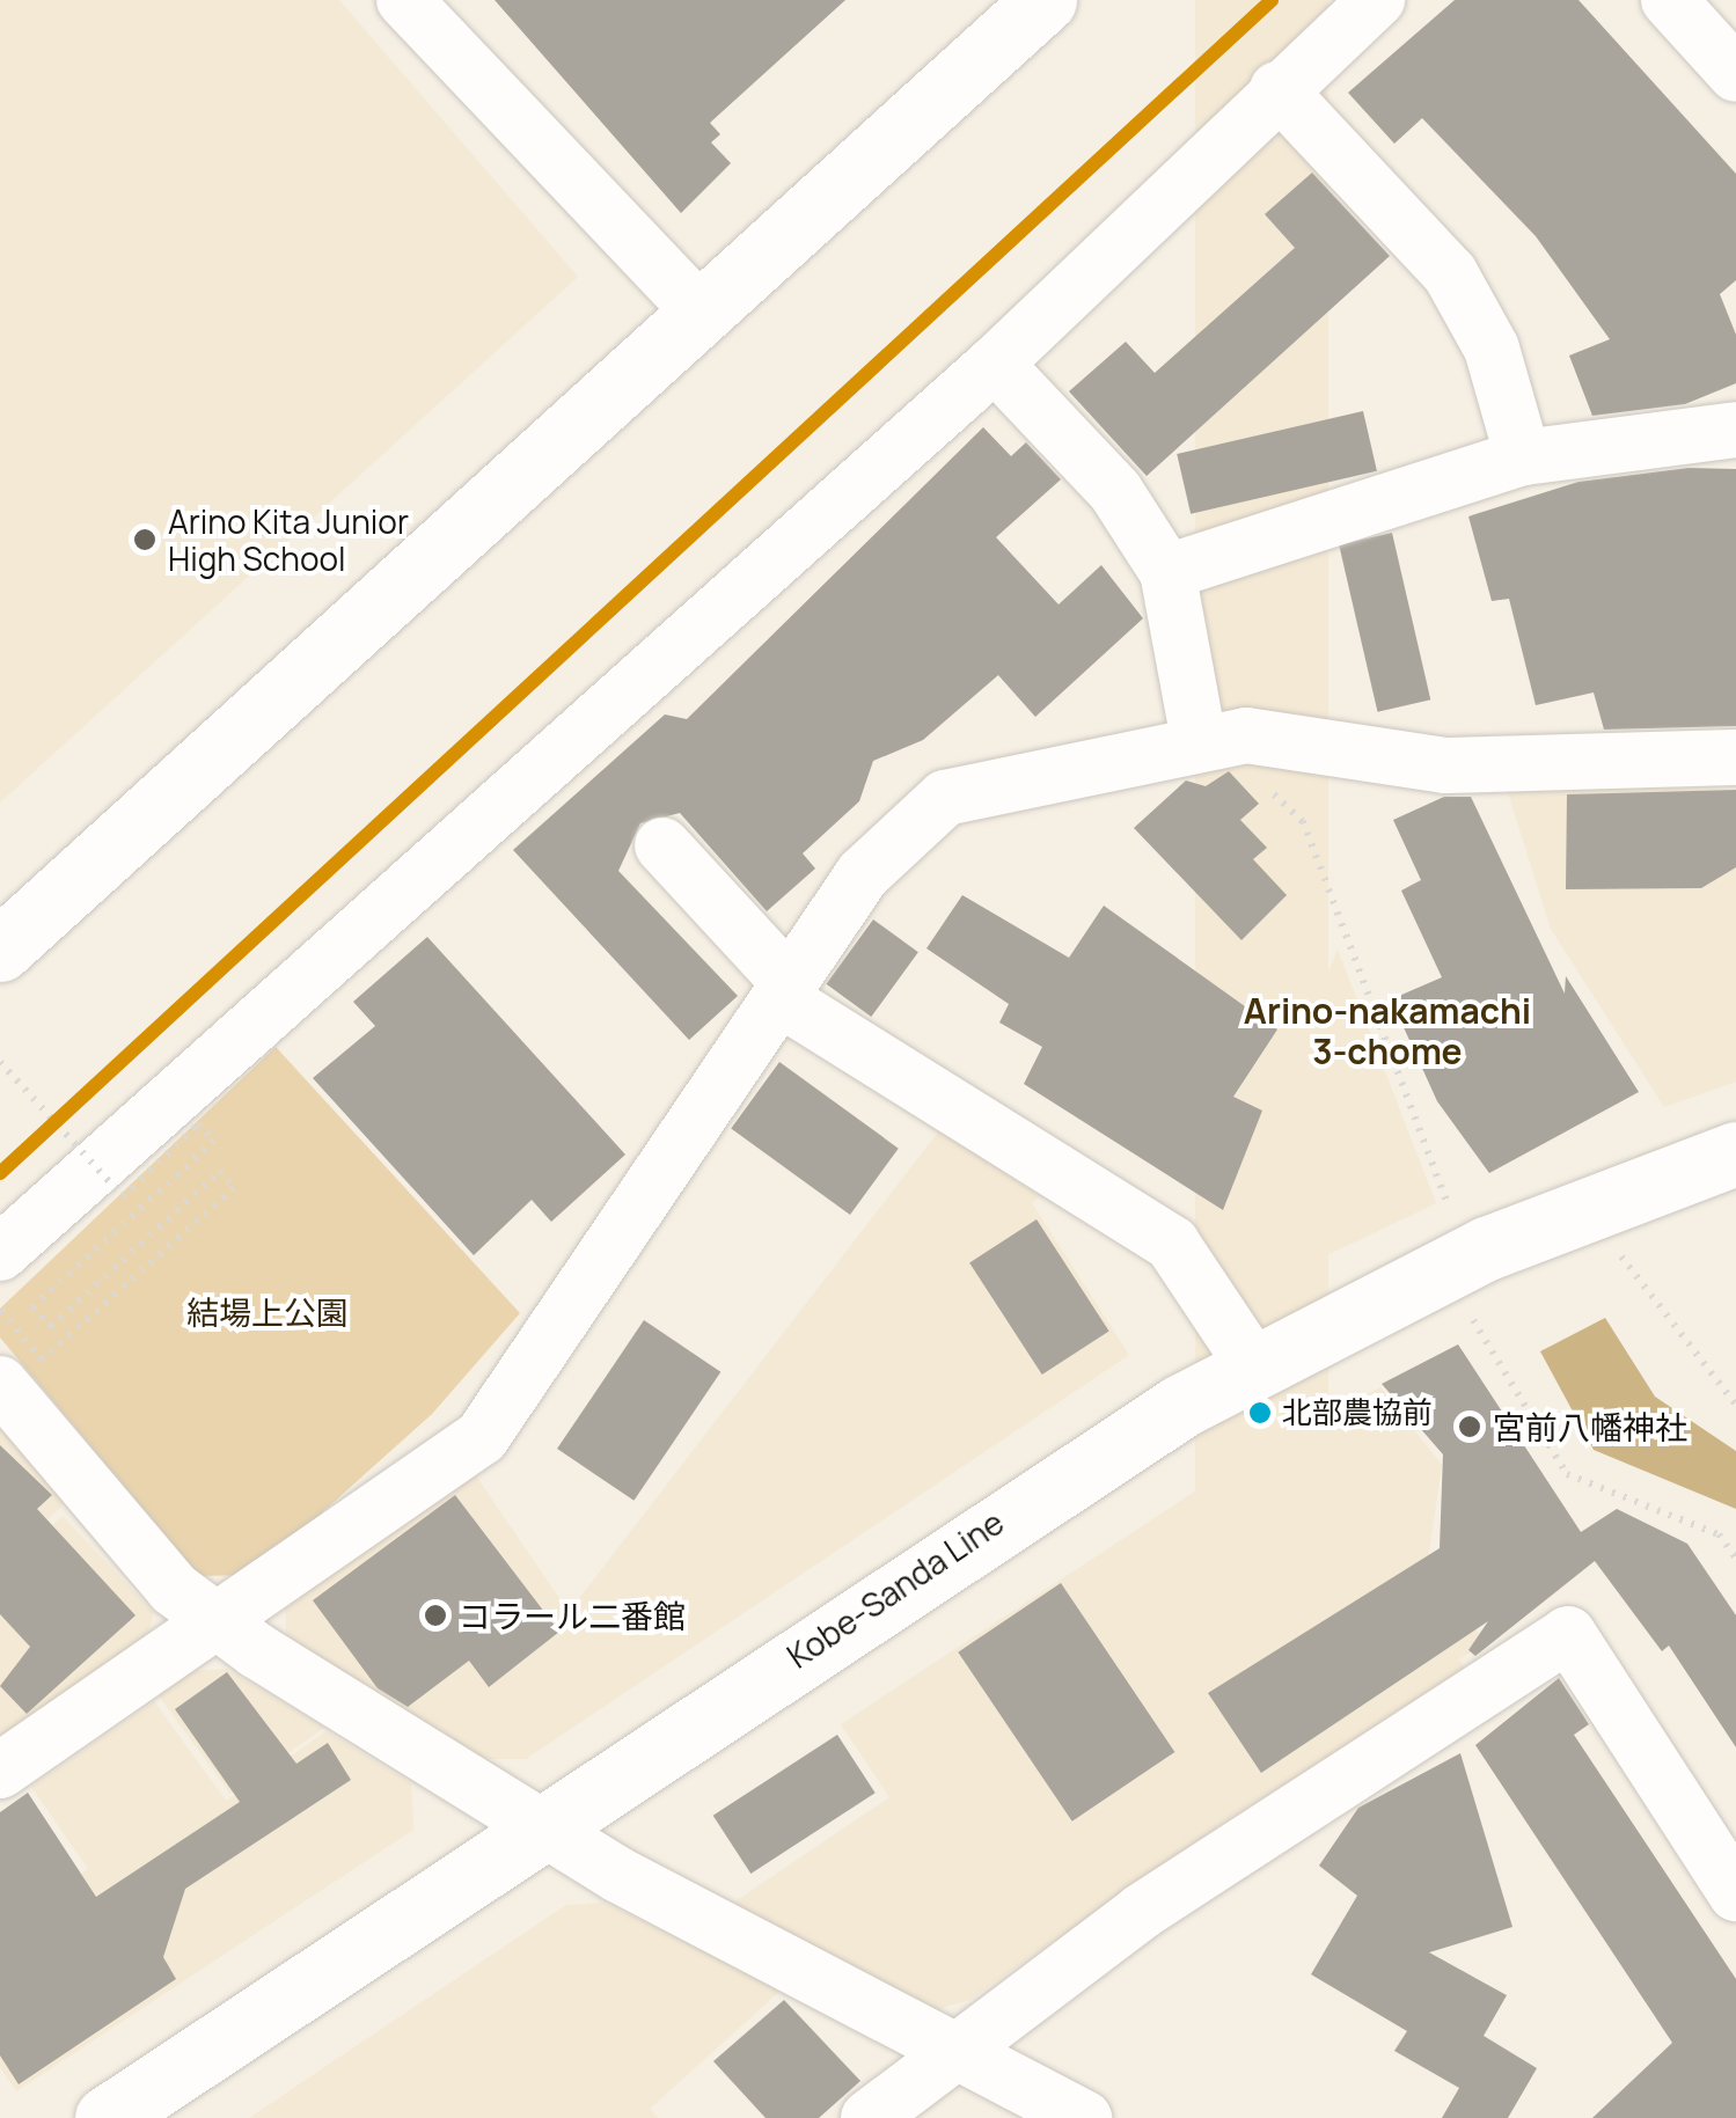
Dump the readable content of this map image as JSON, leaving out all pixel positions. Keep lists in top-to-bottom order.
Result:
{
  "streets": {
    "main road": ["Kobe-Sanda Line"]
  },
  "districts": ["Arino-nakamachi 3-chome"],
  "parks": ["結場上公園"],
  "places": [
    "Arino Kita Junior High School",
    "北部農協前",
    "宮前八幡神社",
    "コラール二番館"
  ]
}
